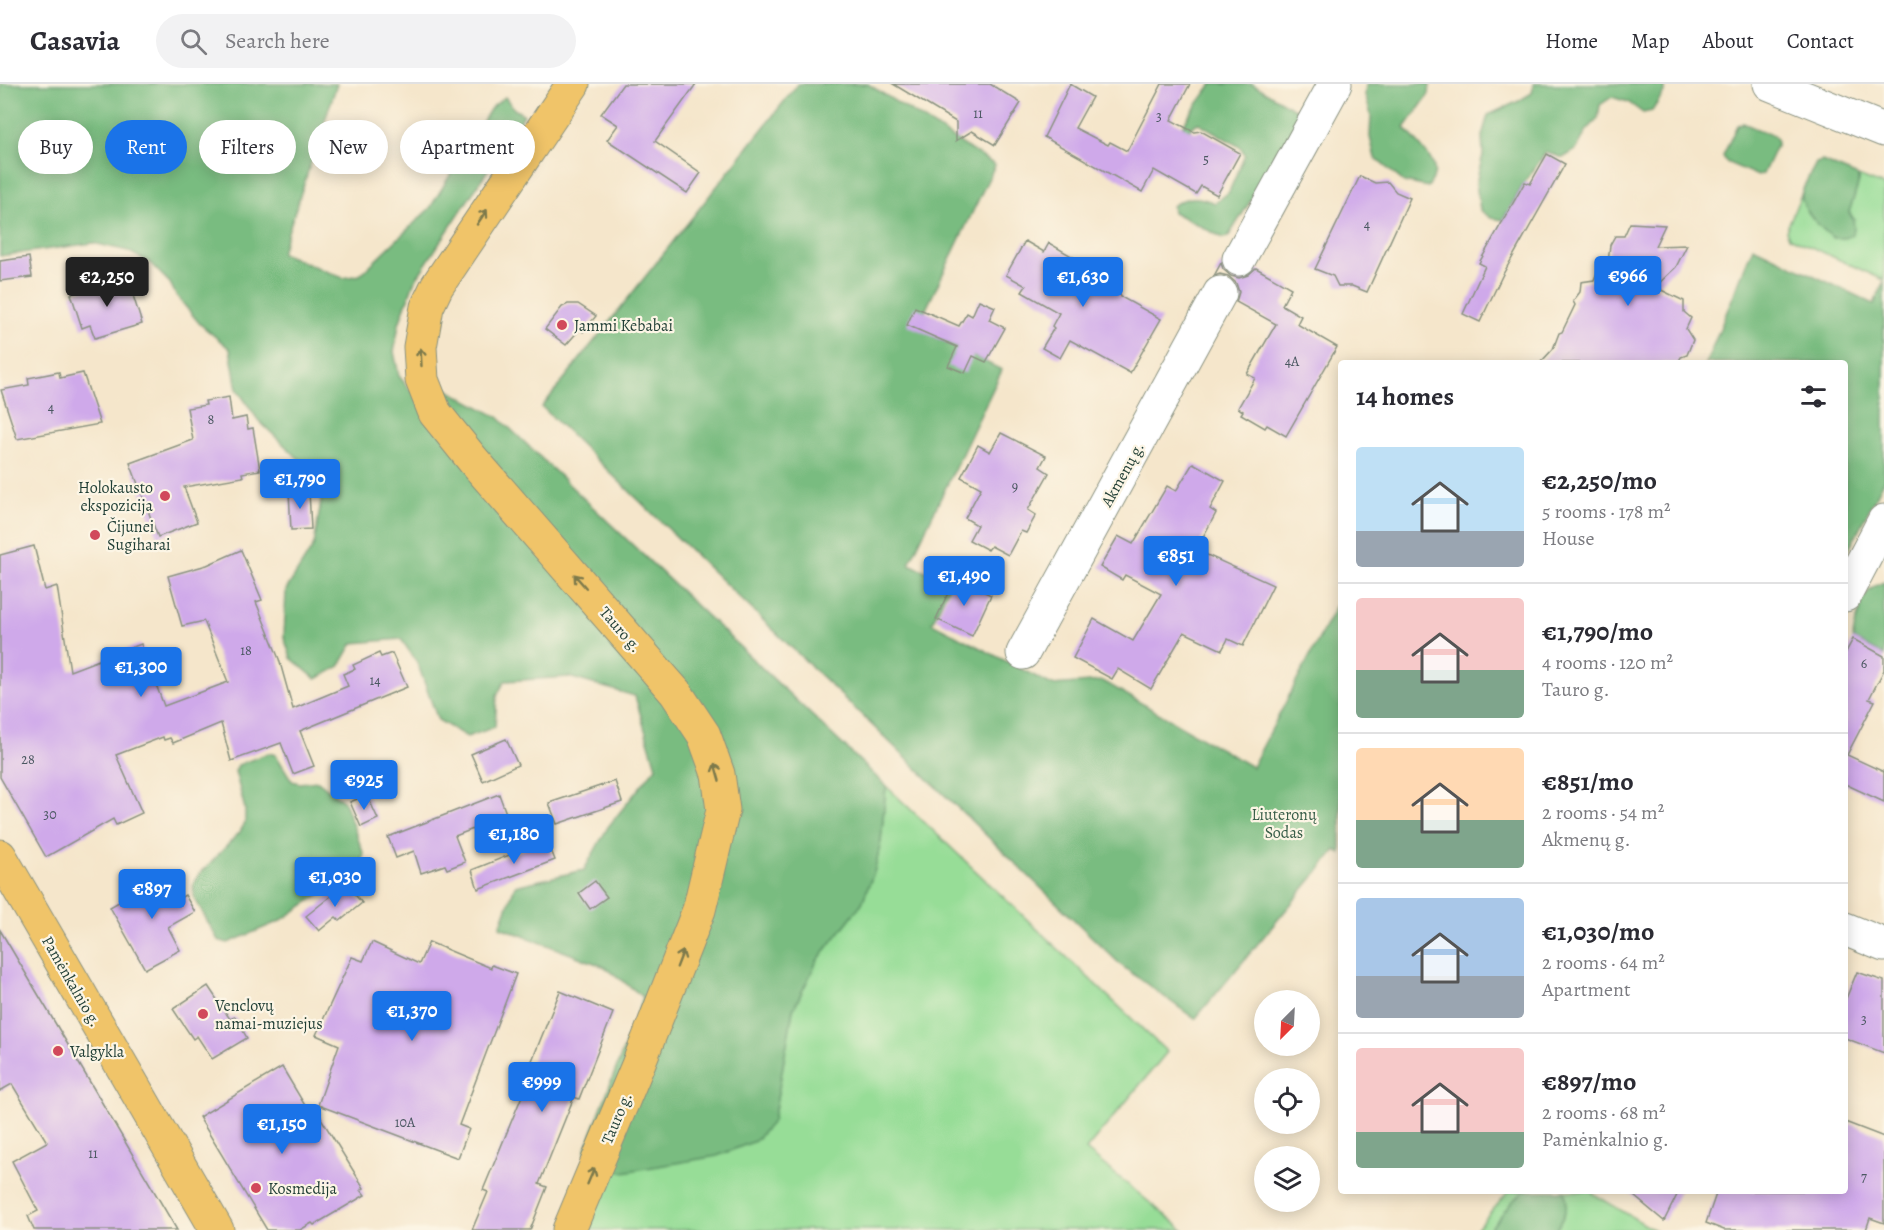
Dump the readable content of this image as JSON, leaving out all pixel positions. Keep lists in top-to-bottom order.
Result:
{
  "streets": {
    "main road": ["Tauro g.", "Pamėnkalnio g."],
    "street": ["Akmenų g."]
  },
  "one_way": ["Tauro g."],
  "parks": ["Liuteronų Sodas"],
  "places": [
    "Jammi Kebabai",
    "Holokausto ekspozicija",
    "Čijunei Sugiharai",
    "Venclovų namai-muziejus",
    "Valgykla",
    "Kosmedija"
  ],
  "house_numbers": [
    "11",
    "3",
    "5",
    "4",
    "4A",
    "4",
    "8",
    "9",
    "18",
    "6",
    "14",
    "28",
    "30",
    "3",
    "10A",
    "11",
    "7"
  ],
  "north": "bottom left",
  "page": {
    "header": "Casavia",
    "search": "Search here",
    "nav": [
      "Home",
      "Map",
      "About",
      "Contact"
    ],
    "chip": [
      "Buy",
      "Rent",
      "Filters",
      "New",
      "Apartment"
    ],
    "price": [
      "€966",
      "€2,250",
      "€1,630",
      "€1,790",
      "€851",
      "€1,490",
      "€1,300",
      "€925",
      "€1,180",
      "€1,030",
      "€897",
      "€1,370",
      "€999",
      "€1,150"
    ],
    "heading": "14 homes",
    "list": [
      {
        "name": "€2,250/mo",
        "note": "5 rooms · 178 m² · House"
      },
      {
        "name": "€1,790/mo",
        "note": "4 rooms · 120 m² · Tauro g."
      },
      {
        "name": "€851/mo",
        "note": "2 rooms · 54 m² · Akmenų g."
      },
      {
        "name": "€1,030/mo",
        "note": "2 rooms · 64 m² · Apartment"
      },
      {
        "name": "€897/mo",
        "note": "2 rooms · 68 m² · Pamėnkalnio g."
      }
    ]
  }
}
